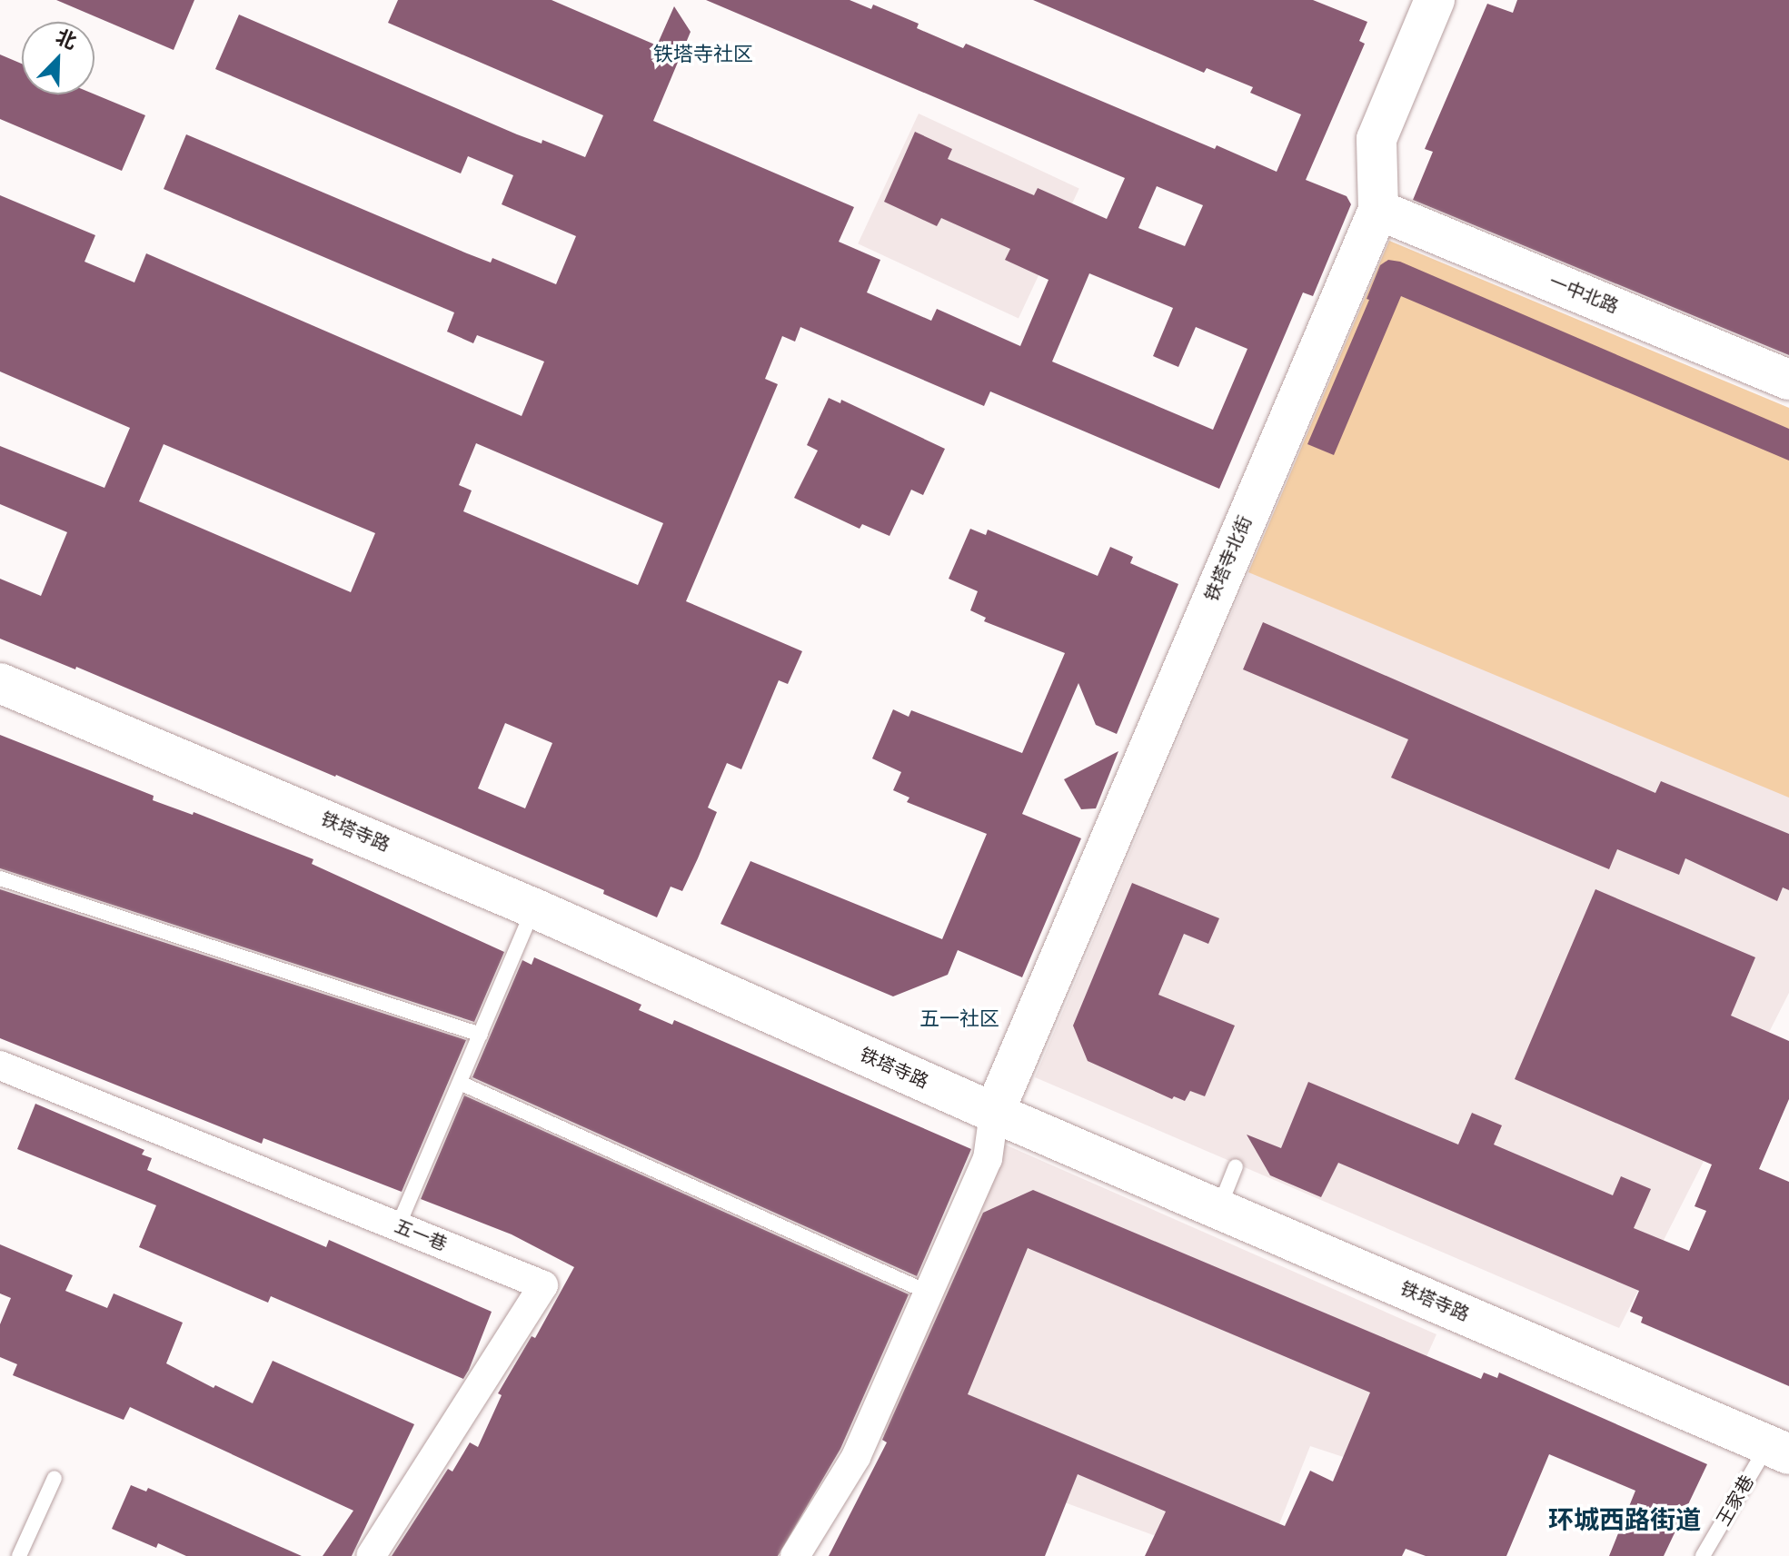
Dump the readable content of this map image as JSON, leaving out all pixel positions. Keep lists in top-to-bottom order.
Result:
{
  "streets": {
    "street": [
      "一中北路",
      "铁塔寺北街",
      "铁塔寺路",
      "五一巷"
    ],
    "lane": ["王家巷"]
  },
  "crossings": [
    ["一中北路", "铁塔寺北街"],
    ["铁塔寺北街", "铁塔寺路"],
    ["铁塔寺路", "王家巷"]
  ],
  "districts": ["铁塔寺社区", "五一社区", "环城西路街道"],
  "north": "top right"
}
